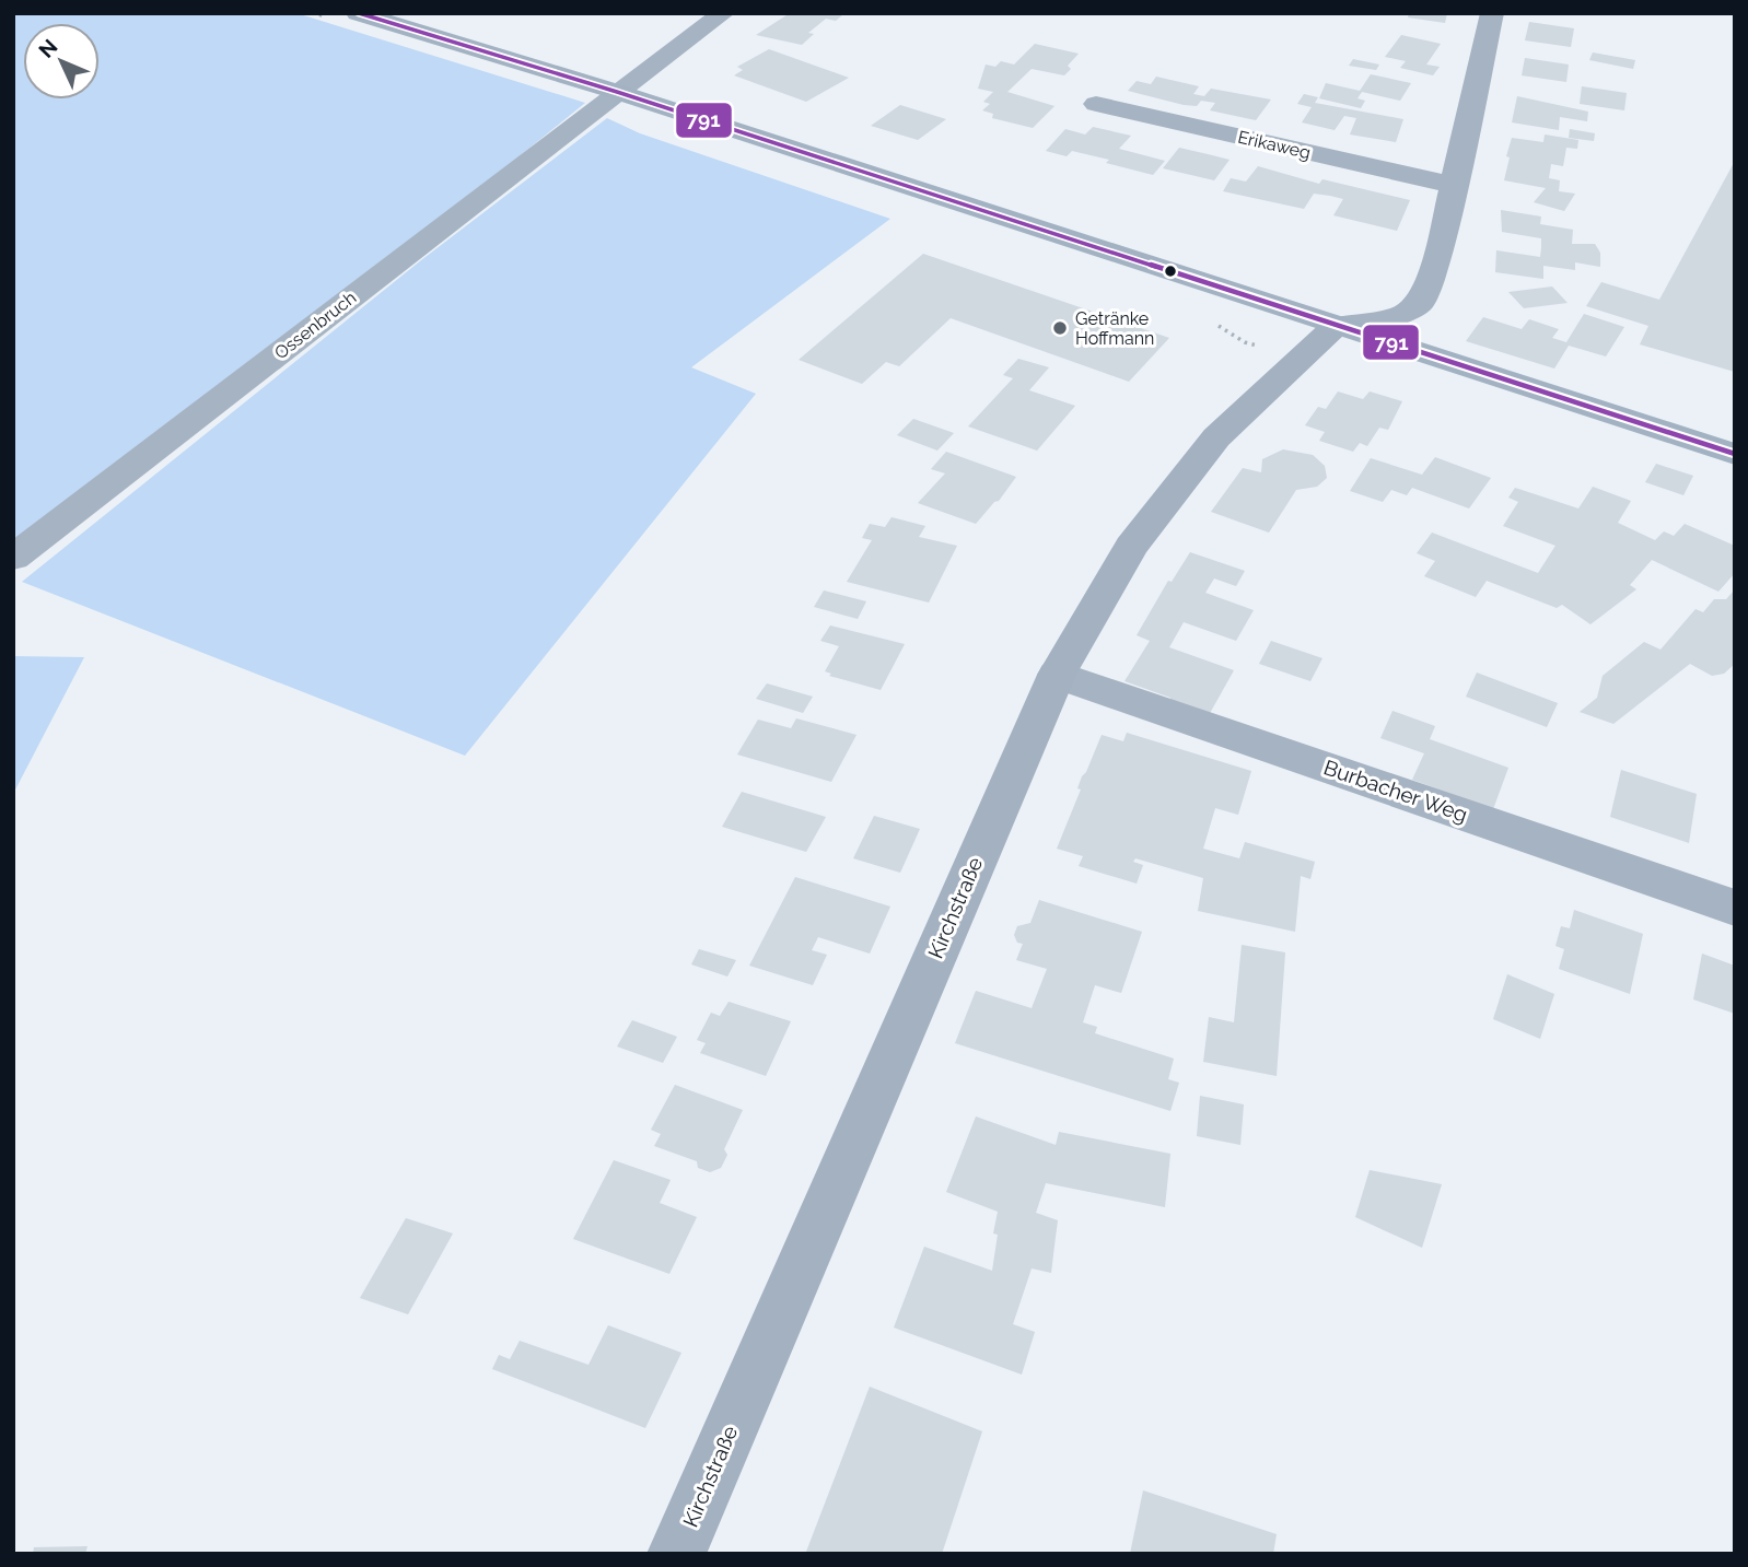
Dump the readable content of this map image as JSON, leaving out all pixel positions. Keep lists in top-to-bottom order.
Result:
{
  "streets": {
    "street": [
      "Erikaweg",
      "Ossenbruch",
      "Burbacher Weg",
      "Kirchstraße"
    ]
  },
  "crossings": [
    ["Burbacher Weg", "Kirchstraße"]
  ],
  "places": ["Getränke Hoffmann"],
  "lines": ["transit line 791"],
  "north": "top left"
}
